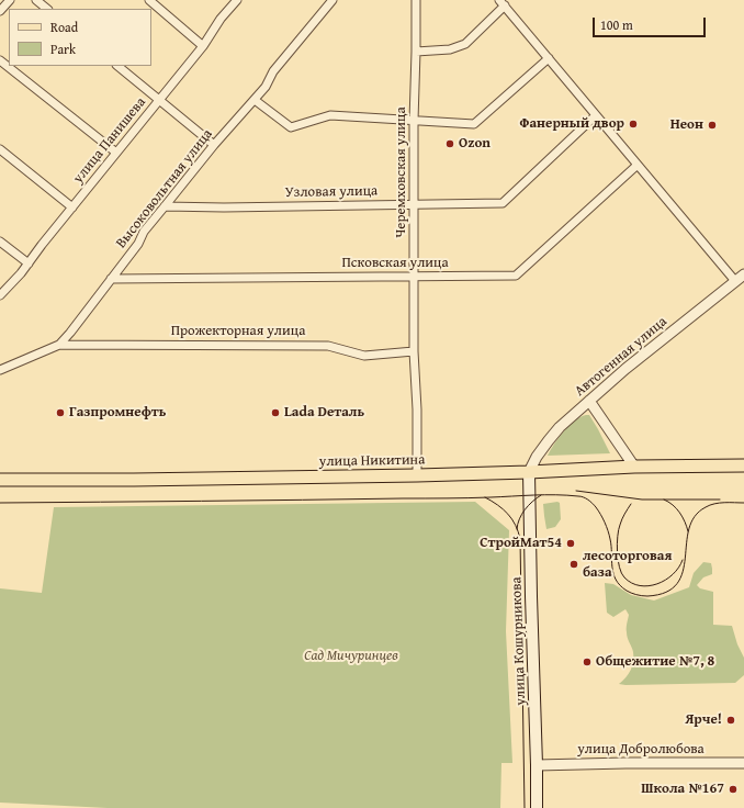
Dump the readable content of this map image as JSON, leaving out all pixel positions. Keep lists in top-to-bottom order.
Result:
{
  "streets": {
    "main road": ["улица Никитина", "улица Кошурникова"],
    "street": [
      "улица Панишева",
      "Черемховская улица",
      "Высоковольтная улица",
      "Узловая улица",
      "Псковская улица",
      "Прожекторная улица",
      "Автогенная улица",
      "улица Добролюбова"
    ]
  },
  "crossings": [
    ["Черемховская улица", "Узловая улица"],
    ["Черемховская улица", "Псковская улица"],
    ["Черемховская улица", "Прожекторная улица"],
    ["Черемховская улица", "улица Никитина"],
    ["Высоковольтная улица", "Узловая улица"],
    ["Высоковольтная улица", "Псковская улица"],
    ["Высоковольтная улица", "Прожекторная улица"],
    ["Автогенная улица", "улица Никитина"],
    ["Автогенная улица", "улица Кошурникова"],
    ["улица Никитина", "улица Кошурникова"],
    ["улица Кошурникова", "улица Добролюбова"]
  ],
  "parks": ["Сад Мичуринцев"],
  "places": [
    "Фанерный двор",
    "Неон",
    "Ozon",
    "Газпромнефть",
    "Lada Dеталь",
    "СтройМат54",
    "лесоторговая база",
    "Общежитие №7, 8",
    "Ярче!",
    "Школа №167"
  ],
  "legend": ["Road", "Park"],
  "scale_bar": "100 m"
}
